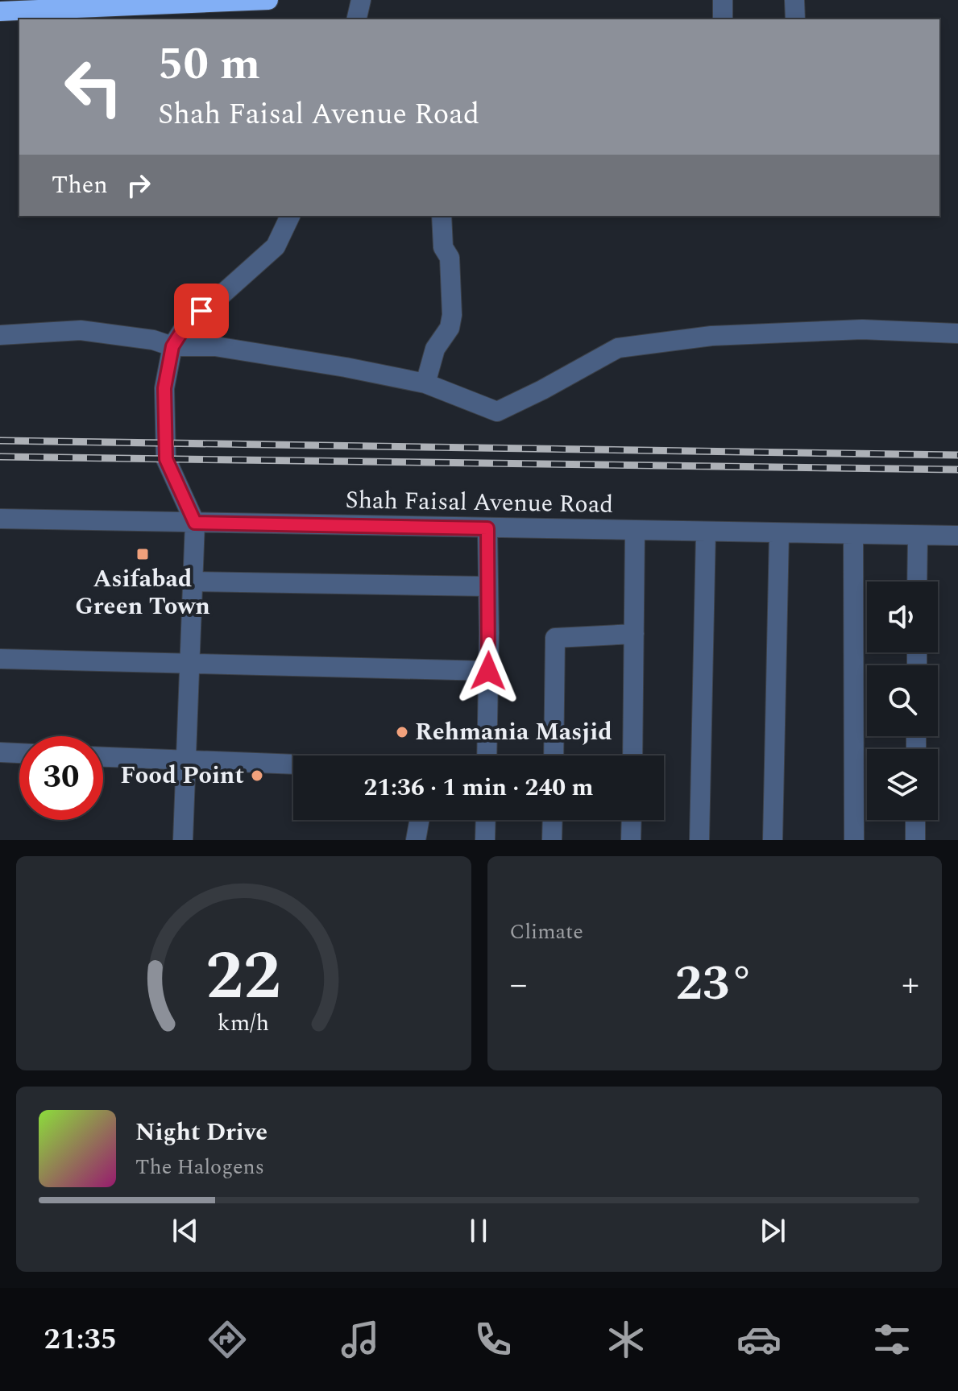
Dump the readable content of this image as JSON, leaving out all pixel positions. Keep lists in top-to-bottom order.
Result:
{
  "streets": {
    "street": ["Shah Faisal Avenue Road"]
  },
  "places": {
    "transit": ["Asifabad Green Town"],
    "other": ["Rehmania Masjid", "Food Point"]
  },
  "page": {
    "turn": ["50 m", "Shah Faisal Avenue Road"],
    "then": "Then",
    "limit": "30",
    "trip": "21:36 · 1 min · 240 m",
    "tile": "Climate",
    "heat": ["−", "23°", "+"],
    "song": ["Night Drive", "The Halogens"],
    "tabs": "21:35",
    "gauge": ["22", "km/h"]
  }
}
